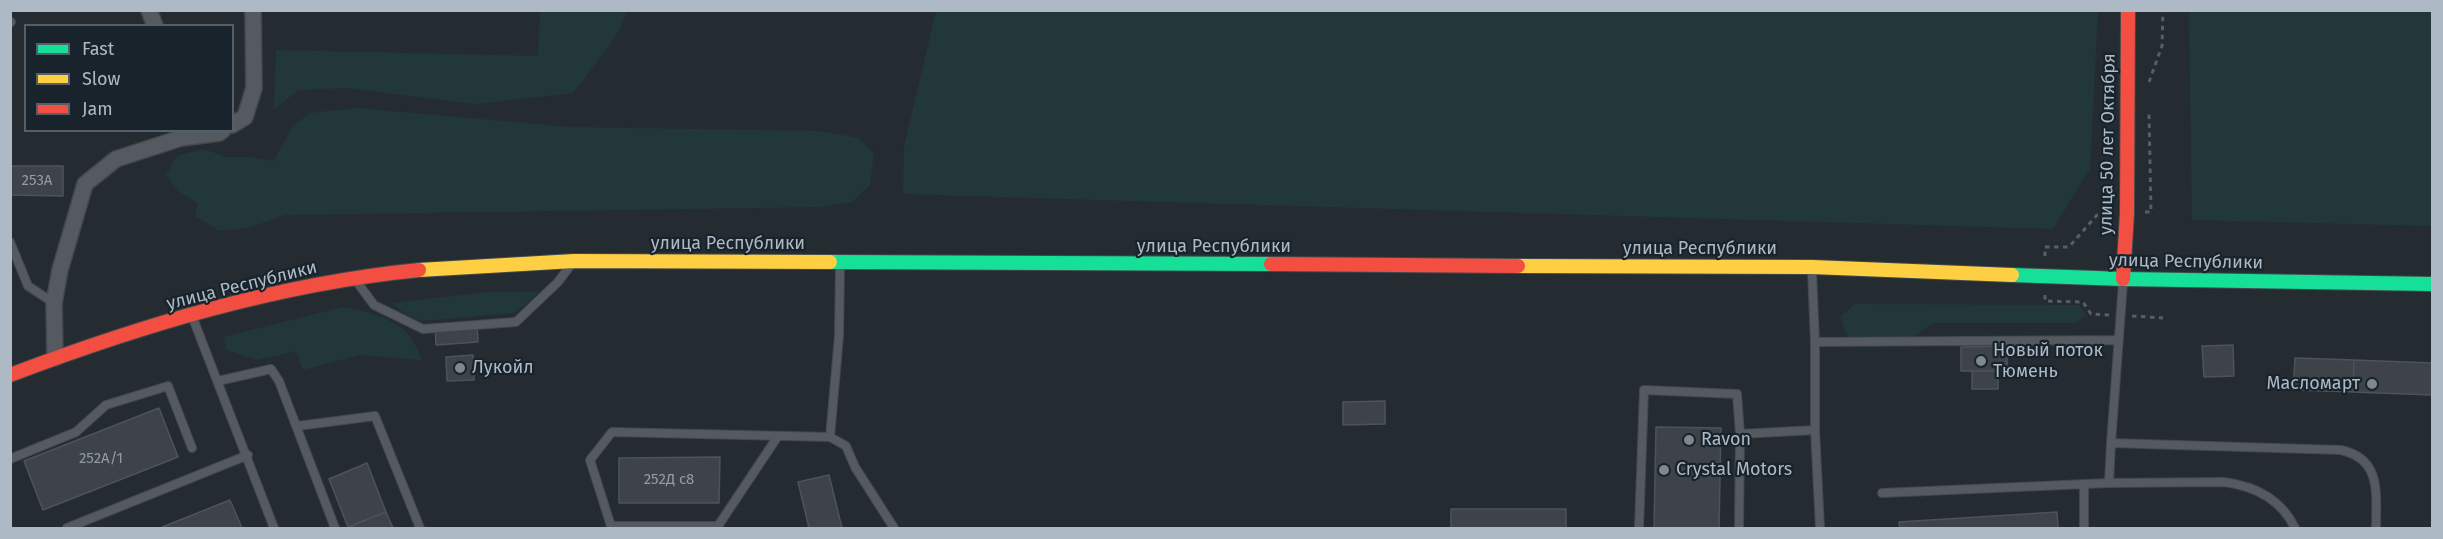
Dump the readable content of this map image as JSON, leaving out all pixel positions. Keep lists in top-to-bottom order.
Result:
{
  "streets": {
    "main road": ["улица 50 лет Октября", "улица Республики"]
  },
  "crossings": [
    ["улица 50 лет Октября", "улица Республики"]
  ],
  "places": [
    "Новый поток Тюмень",
    "Лукойл",
    "Масломарт",
    "Ravon",
    "Crystal Motors"
  ],
  "house_numbers": ["253А", "252А/1", "252Д с8"],
  "legend": ["Fast", "Slow", "Jam"]
}
